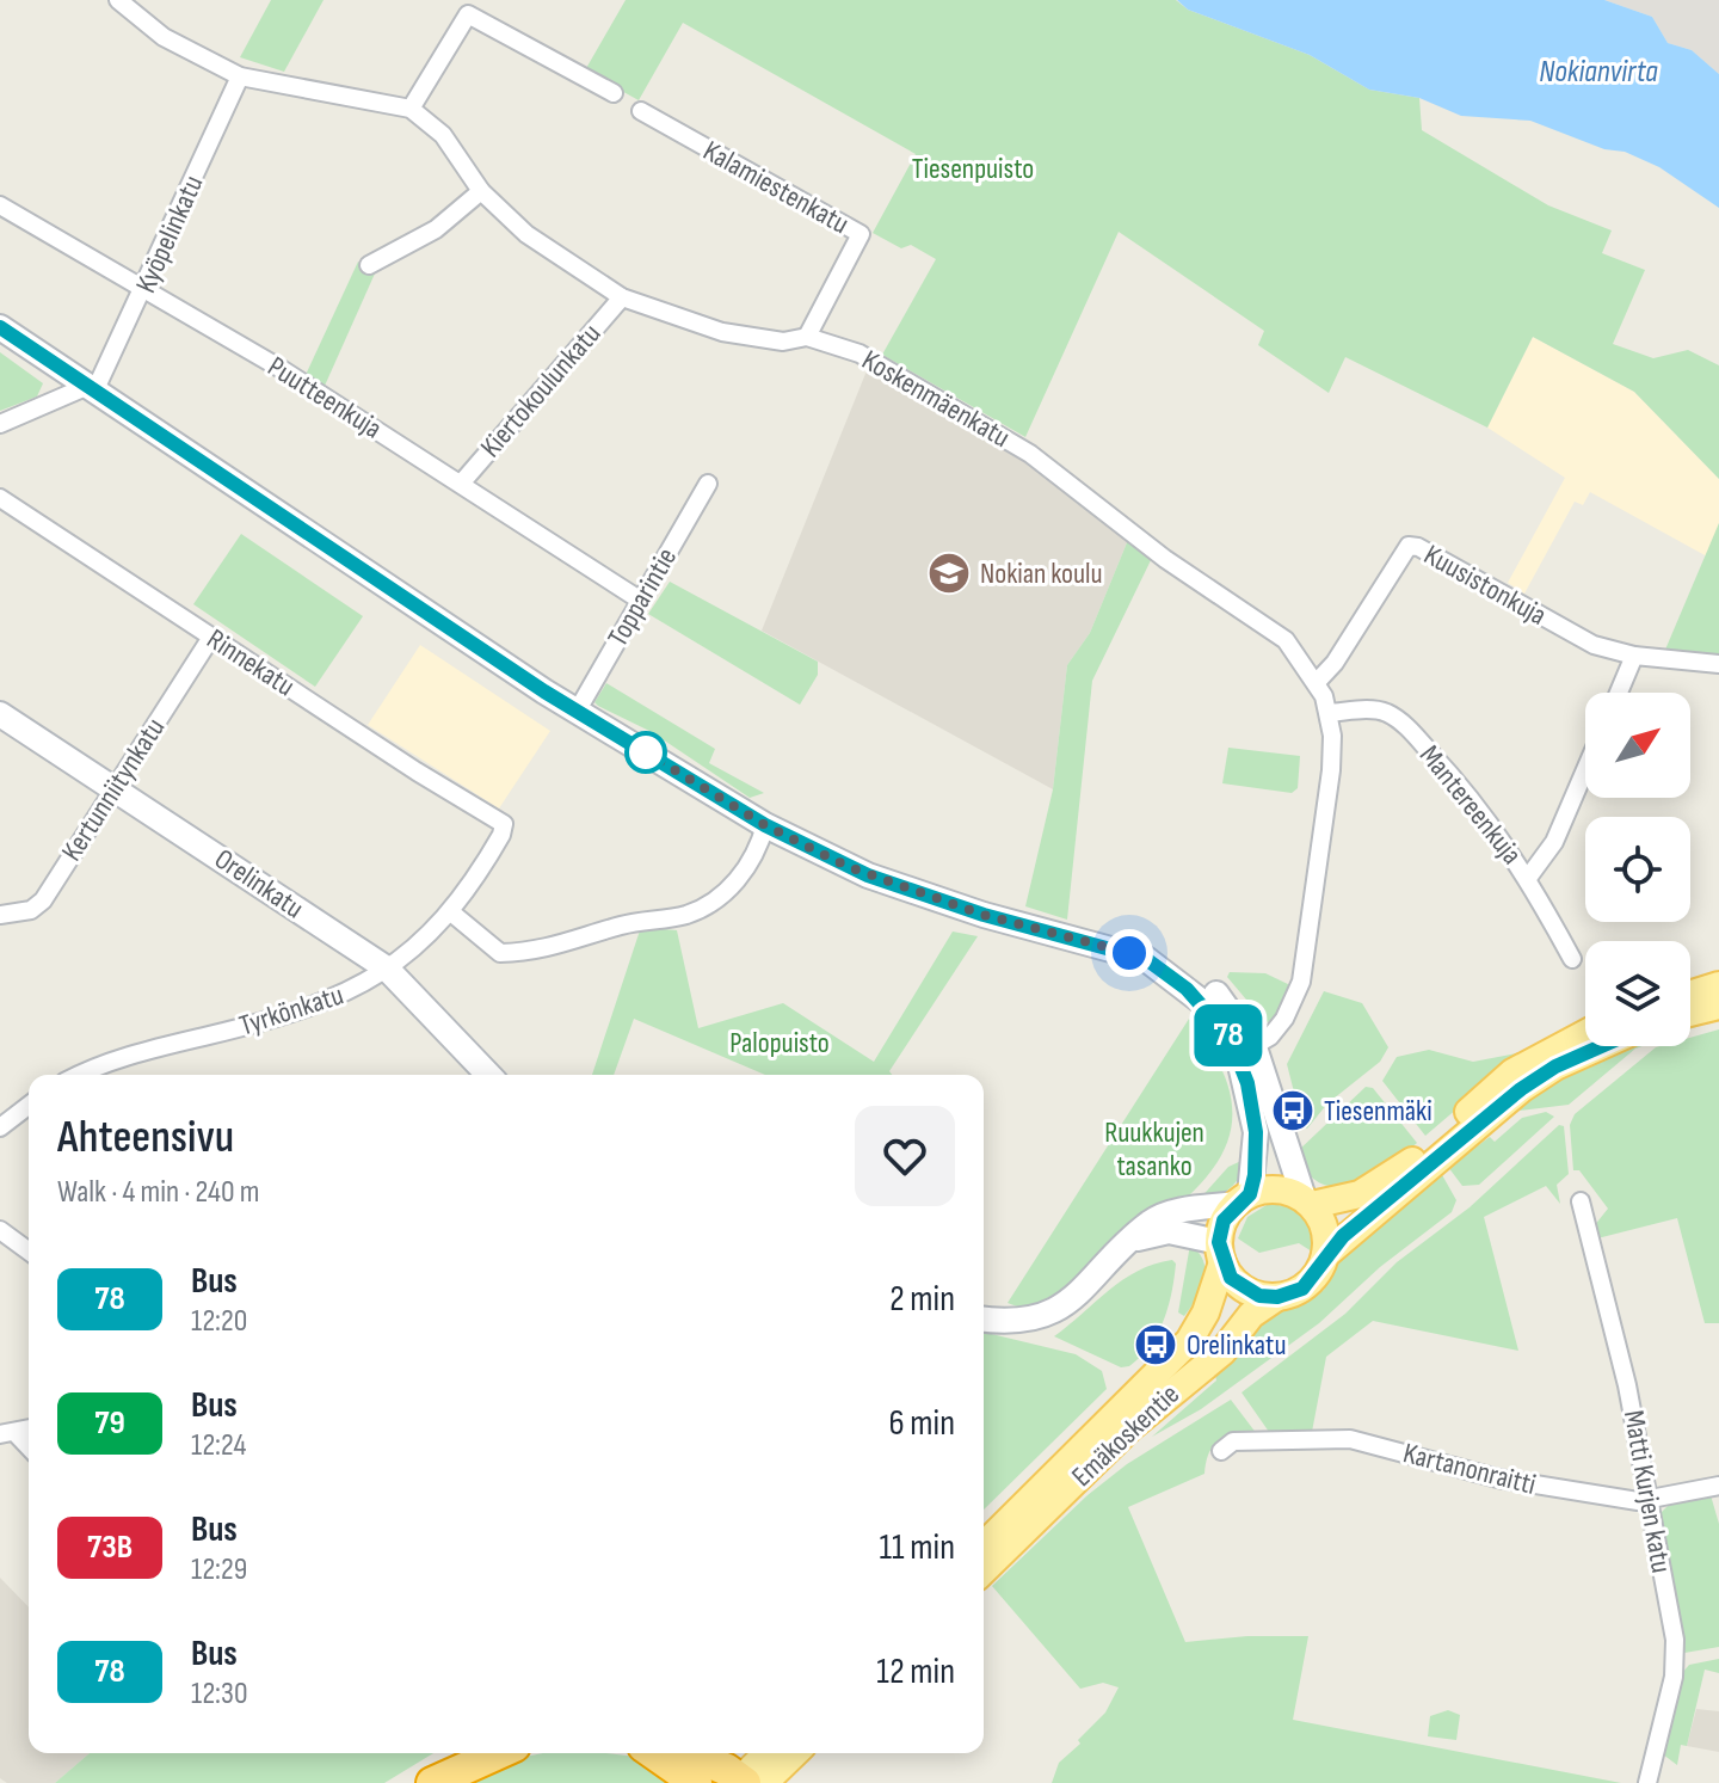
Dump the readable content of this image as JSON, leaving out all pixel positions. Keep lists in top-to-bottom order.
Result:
{
  "streets": {
    "main road": ["Orelinkatu", "Emäkoskentie"],
    "street": [
      "Kalamiestenkatu",
      "Kyöpelinkatu",
      "Kiertokoulunkatu",
      "Puutteenkuja",
      "Koskenmäenkatu",
      "Kuusistonkuja",
      "Topparintie",
      "Rinnekatu",
      "Kertunniitynkatu",
      "Mantereenkuja",
      "Tyrkönkatu",
      "Kartanonraitti",
      "Matti Kurjen katu"
    ]
  },
  "crossings": [
    ["Kalamiestenkatu", "Koskenmäenkatu"],
    ["Kyöpelinkatu", "Puutteenkuja"],
    ["Kiertokoulunkatu", "Puutteenkuja"],
    ["Kiertokoulunkatu", "Koskenmäenkatu"],
    ["Puutteenkuja", "Topparintie"],
    ["Koskenmäenkatu", "Kuusistonkuja"],
    ["Koskenmäenkatu", "Mantereenkuja"],
    ["Rinnekatu", "Kertunniitynkatu"],
    ["Rinnekatu", "Tyrkönkatu"],
    ["Kertunniitynkatu", "Orelinkatu"],
    ["Orelinkatu", "Tyrkönkatu"],
    ["Kartanonraitti", "Matti Kurjen katu"]
  ],
  "water": ["Nokianvirta"],
  "parks": ["Tiesenpuisto", "Palopuisto", "Ruukkujen tasanko"],
  "places": {
    "school or university": ["Nokian koulu"],
    "bus stop": ["Tiesenmäki", "Orelinkatu"]
  },
  "lines": ["bus line 78"],
  "north": "top right",
  "page": {
    "on_map": "78",
    "heading": ["Ahteensivu", "Walk · 4 min · 240 m"],
    "list": [
      {
        "mark": "78",
        "name": "Bus",
        "note": "12:20",
        "value": "2 min"
      },
      {
        "mark": "79",
        "name": "Bus",
        "note": "12:24",
        "value": "6 min"
      },
      {
        "mark": "73B",
        "name": "Bus",
        "note": "12:29",
        "value": "11 min"
      },
      {
        "mark": "78",
        "name": "Bus",
        "note": "12:30",
        "value": "12 min"
      }
    ]
  }
}
